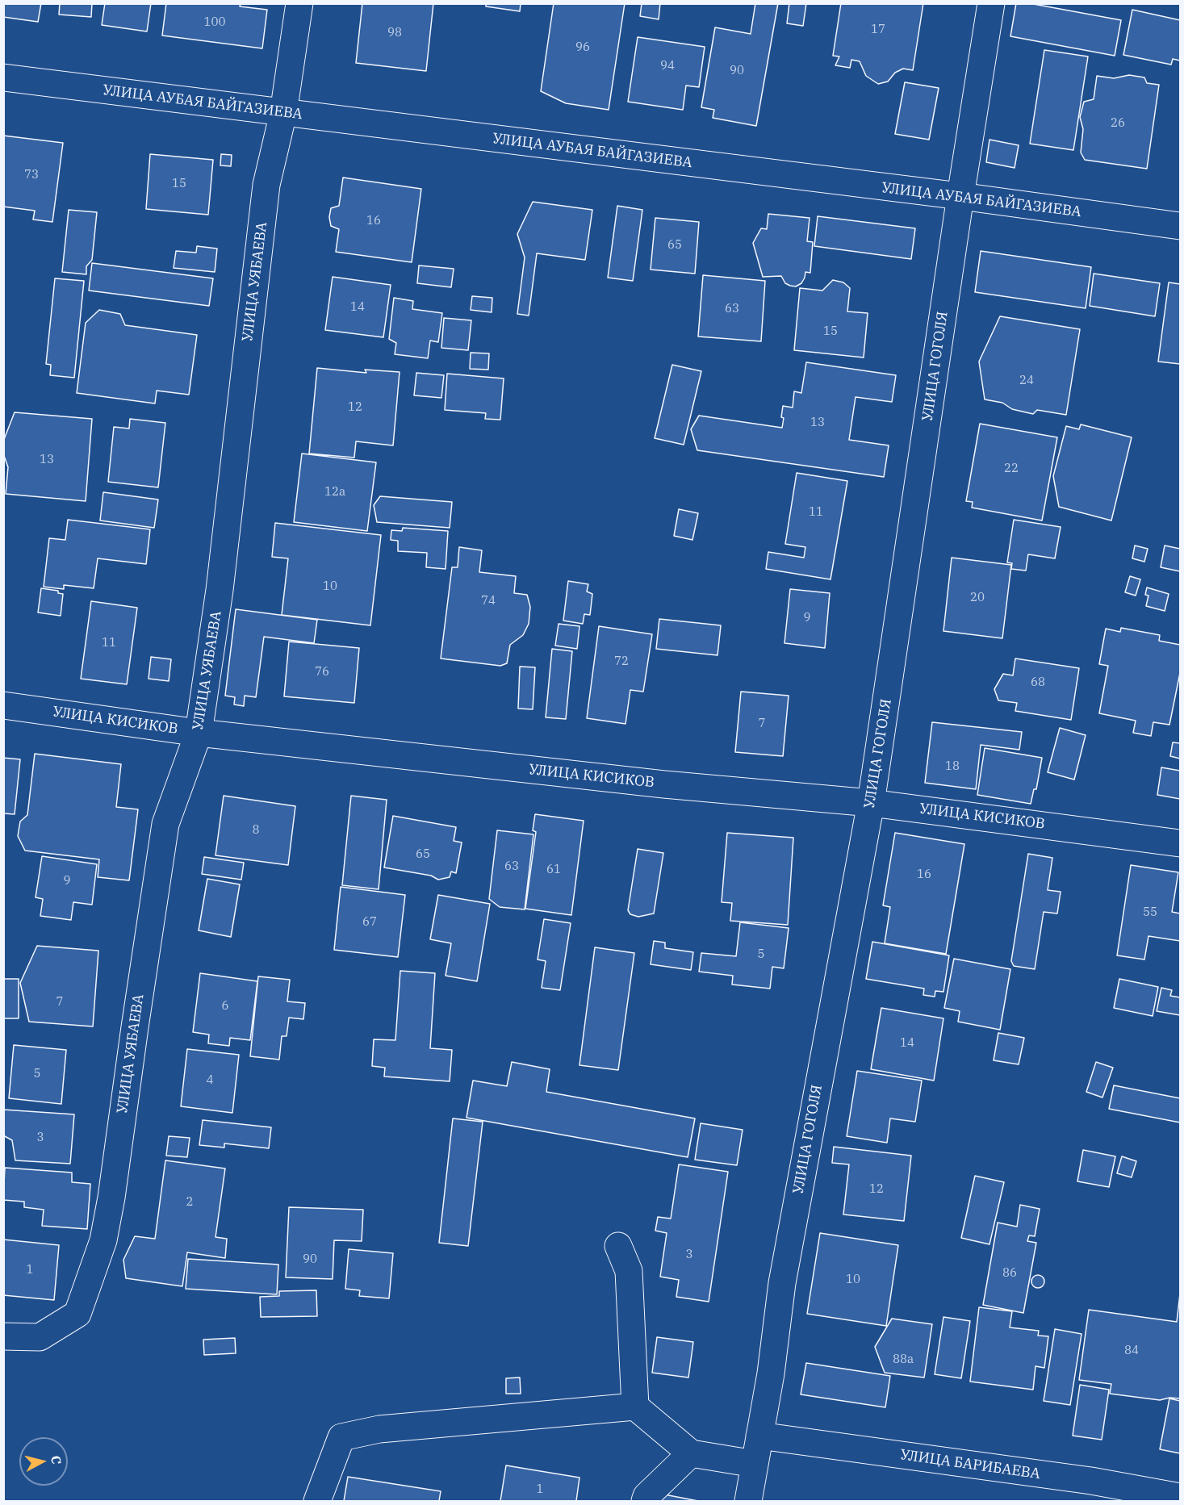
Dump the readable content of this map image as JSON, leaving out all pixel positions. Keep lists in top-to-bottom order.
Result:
{
  "streets": {
    "street": [
      "УЛИЦА АУБАЯ БАЙГАЗИЕВА",
      "УЛИЦА УЯБАЕВА",
      "УЛИЦА ГОГОЛЯ",
      "УЛИЦА КИСИКОВ",
      "УЛИЦА БАРИБАЕВА"
    ]
  },
  "crossings": [
    ["УЛИЦА АУБАЯ БАЙГАЗИЕВА", "УЛИЦА УЯБАЕВА"],
    ["УЛИЦА АУБАЯ БАЙГАЗИЕВА", "УЛИЦА ГОГОЛЯ"],
    ["УЛИЦА УЯБАЕВА", "УЛИЦА КИСИКОВ"],
    ["УЛИЦА ГОГОЛЯ", "УЛИЦА КИСИКОВ"],
    ["УЛИЦА ГОГОЛЯ", "УЛИЦА БАРИБАЕВА"]
  ],
  "house_numbers": [
    "100",
    "17",
    "98",
    "96",
    "94",
    "90",
    "26",
    "73",
    "15",
    "16",
    "65",
    "14",
    "63",
    "15",
    "24",
    "12",
    "13",
    "13",
    "22",
    "12а",
    "11",
    "10",
    "20",
    "74",
    "9",
    "11",
    "72",
    "76",
    "68",
    "7",
    "18",
    "8",
    "65",
    "63",
    "61",
    "16",
    "9",
    "55",
    "67",
    "5",
    "7",
    "6",
    "14",
    "5",
    "4",
    "3",
    "12",
    "2",
    "3",
    "90",
    "1",
    "86",
    "10",
    "84",
    "88а",
    "1"
  ],
  "north": "right"
}
